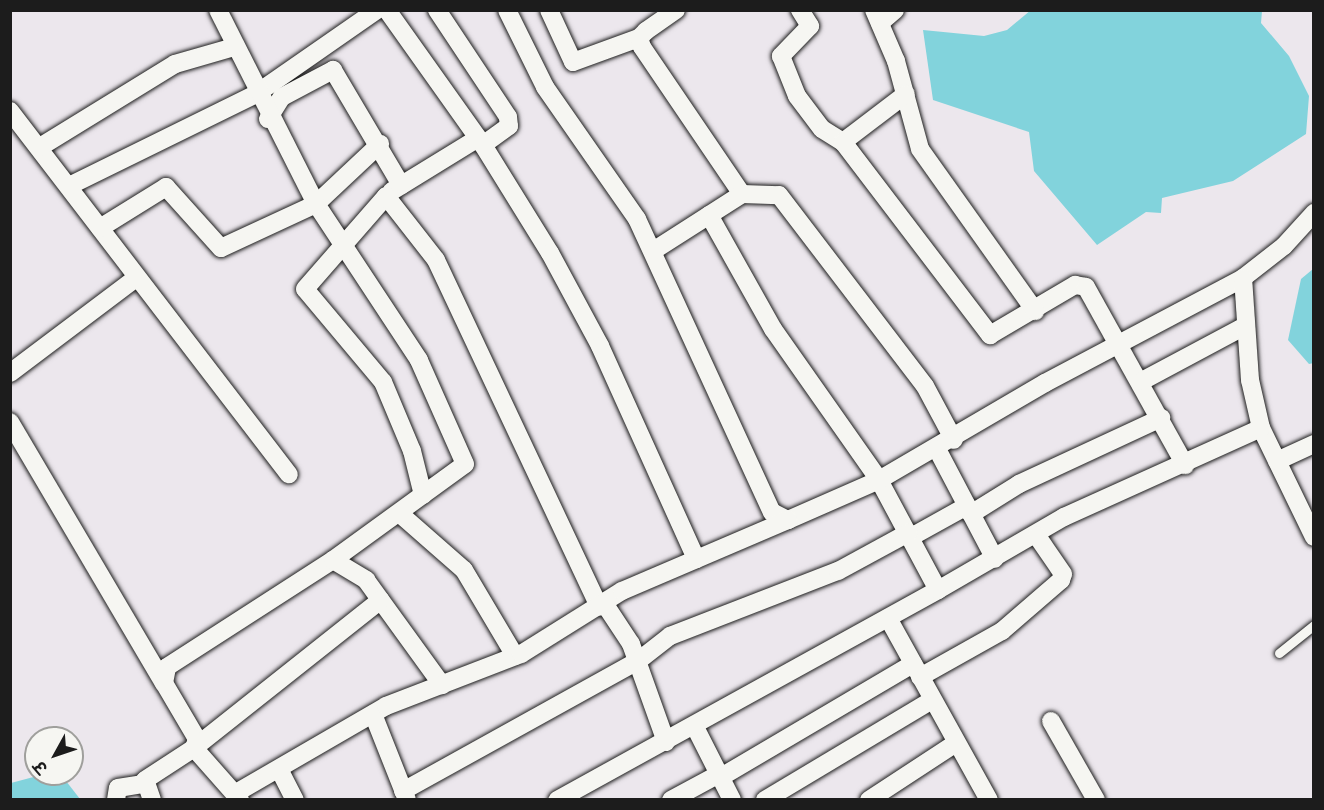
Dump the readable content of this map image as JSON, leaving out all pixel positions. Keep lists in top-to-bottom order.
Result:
{
  "north": "bottom left"
}
